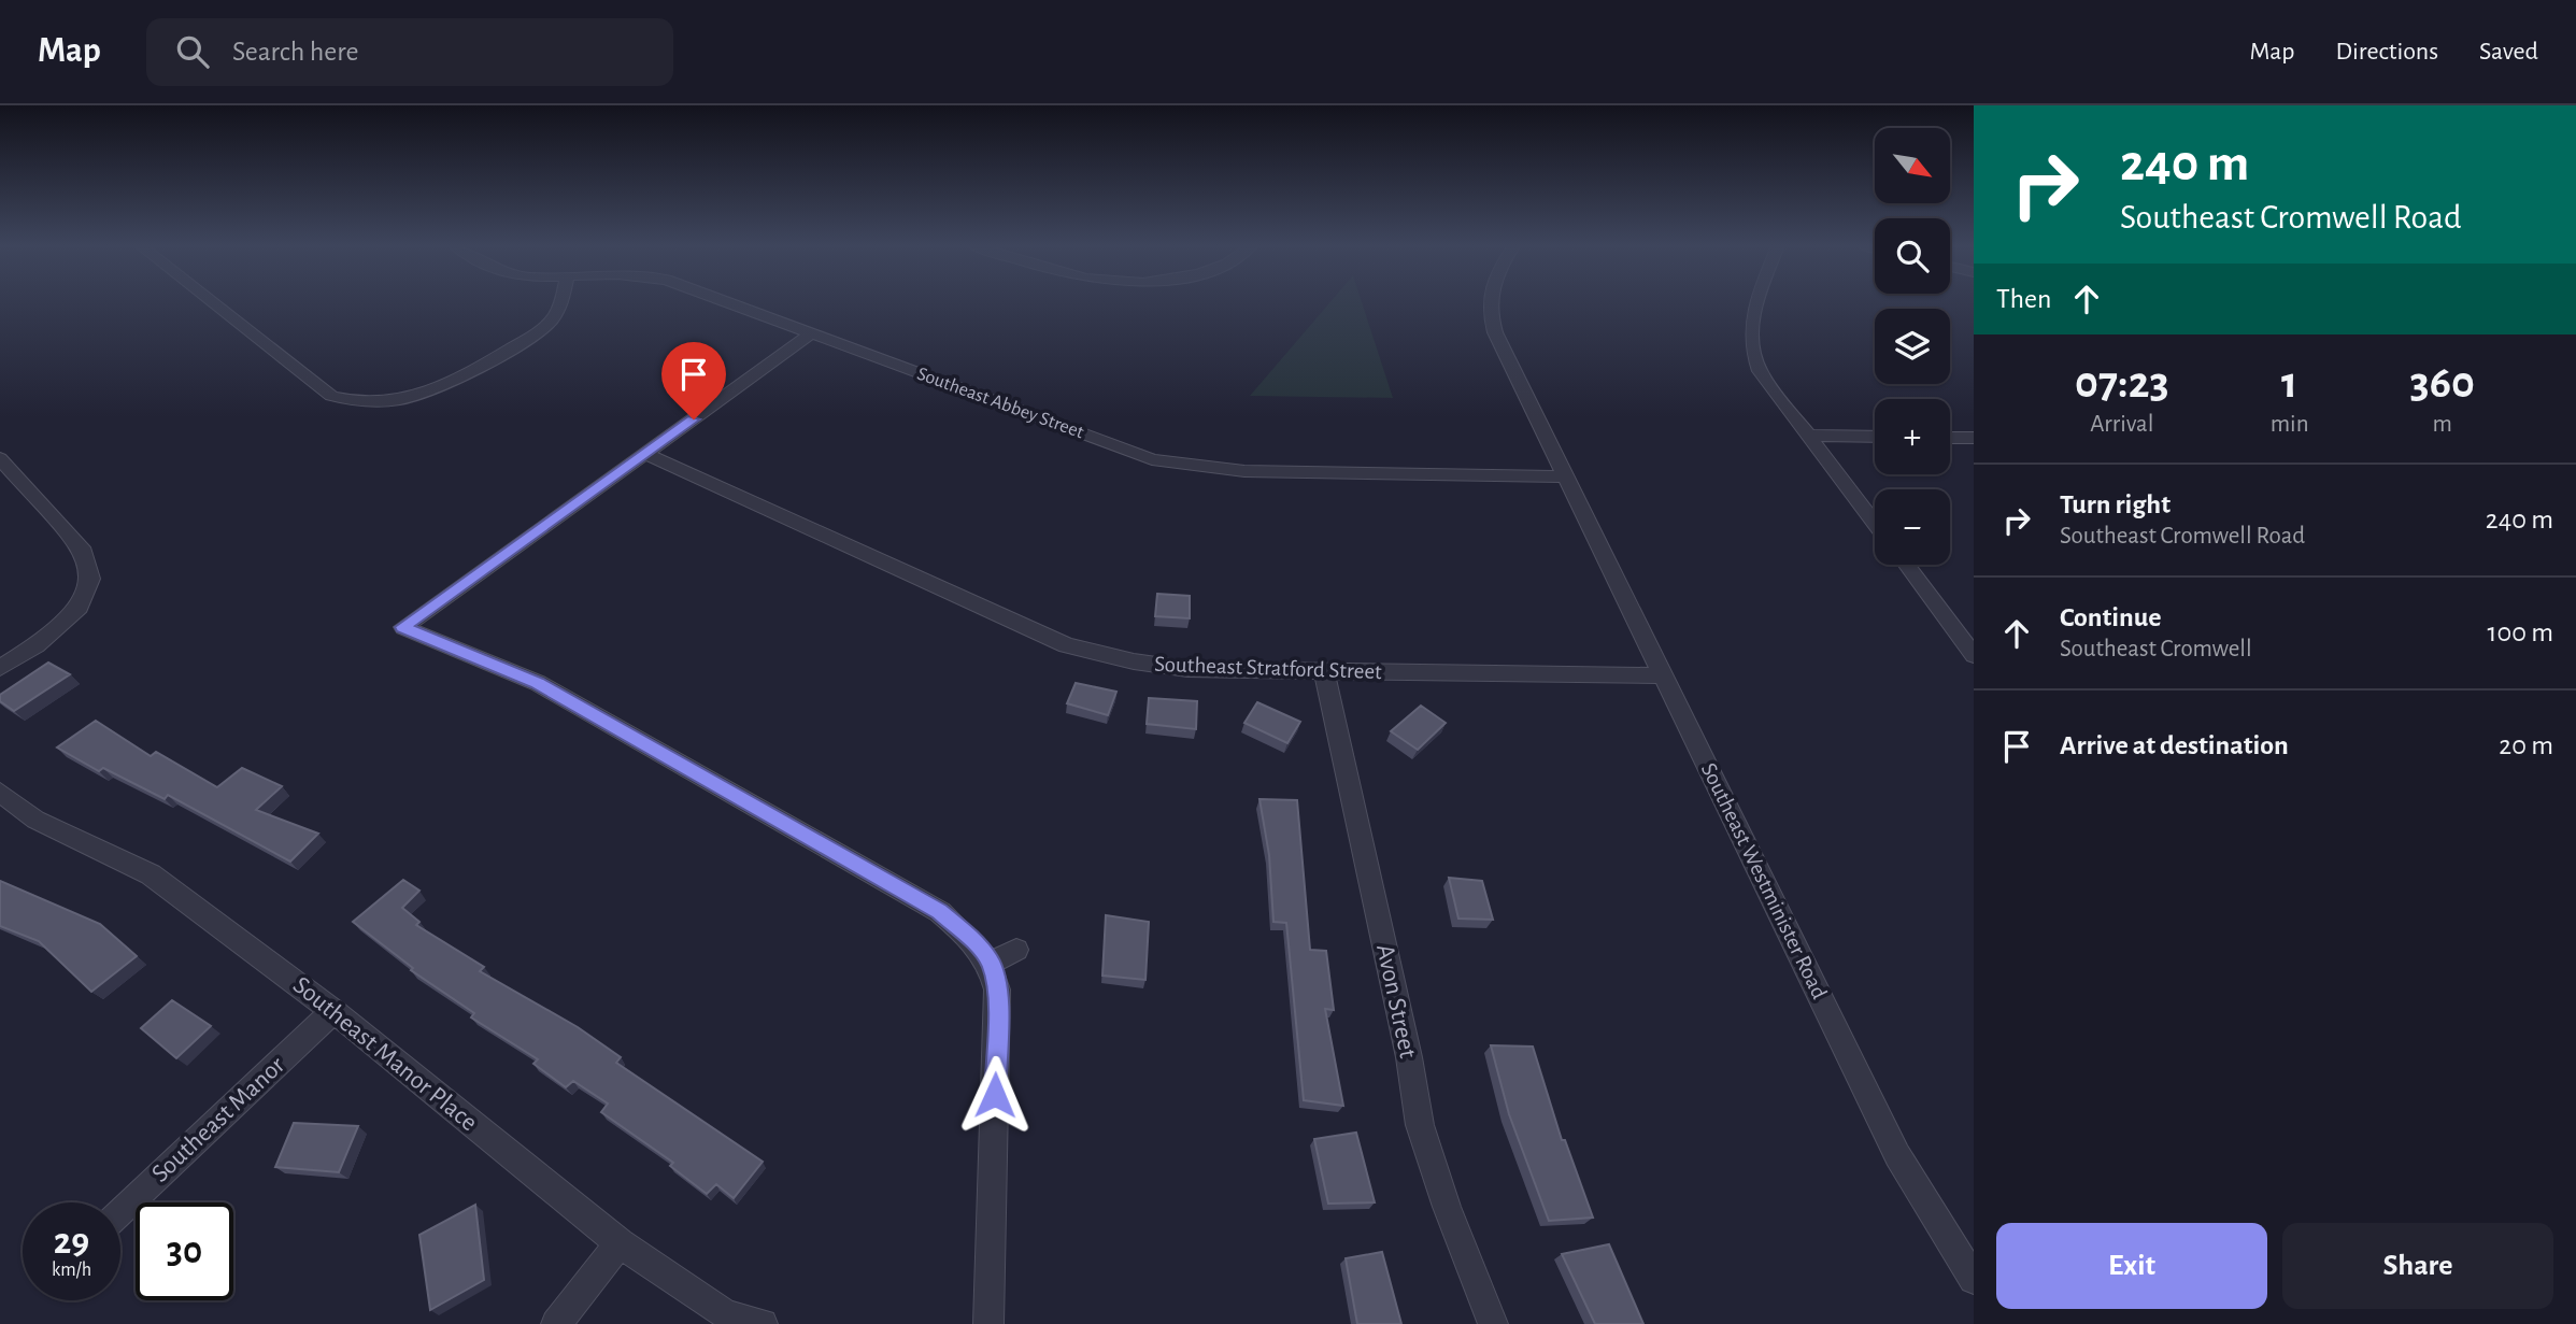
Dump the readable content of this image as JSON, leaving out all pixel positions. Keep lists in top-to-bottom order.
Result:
{
  "streets": {
    "street": [
      "Southeast Abbey Street",
      "Southeast Stratford Street",
      "Southeast Westminister Road",
      "Avon Street",
      "Southeast Manor Place",
      "Southeast Manor"
    ]
  },
  "crossings": [
    ["Southeast Abbey Street", "Southeast Westminister Road"],
    ["Southeast Stratford Street", "Southeast Westminister Road"],
    ["Southeast Stratford Street", "Avon Street"],
    ["Southeast Manor Place", "Southeast Manor"]
  ],
  "north": "bottom right",
  "page": {
    "header": "Map",
    "search": "Search here",
    "nav": ["Map", "Directions", "Saved"],
    "turn": ["240 m", "Southeast Cromwell Road"],
    "map_buttons": ["+", "−"],
    "then": "Then",
    "eta": [
      "07:23",
      "Arrival",
      "1",
      "min",
      "360",
      "m"
    ],
    "list": [
      {
        "name": "Turn right",
        "note": "Southeast Cromwell Road",
        "value": "240 m"
      },
      {
        "name": "Continue",
        "note": "Southeast Cromwell",
        "value": "100 m"
      },
      {
        "name": "Arrive at destination",
        "value": "20 m"
      }
    ],
    "speed": "29 km/h",
    "limit": "30",
    "buttons": ["Exit", "Share"]
  }
}
